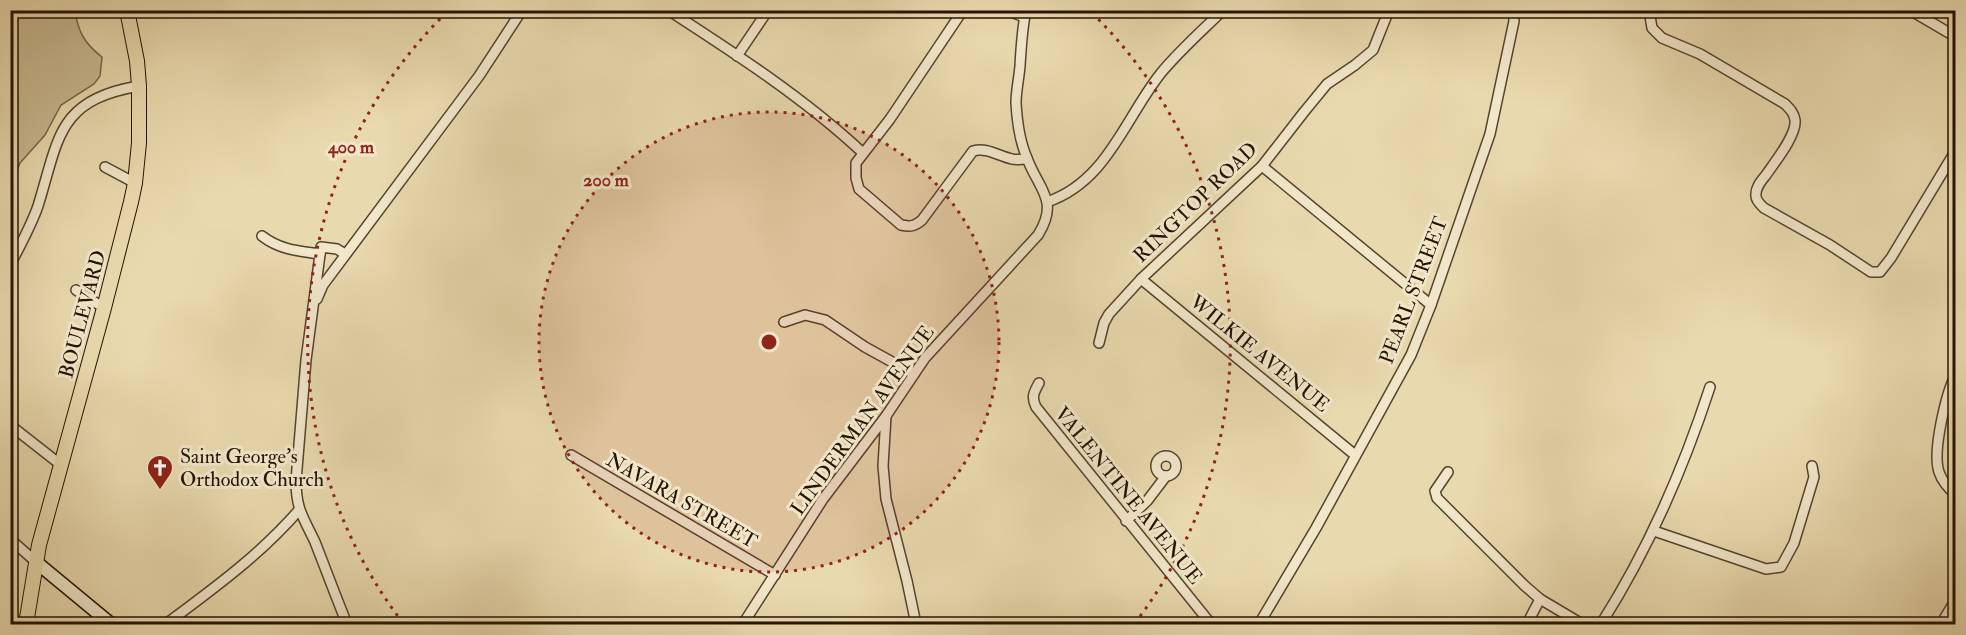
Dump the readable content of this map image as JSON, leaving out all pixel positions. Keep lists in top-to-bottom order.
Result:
{
  "streets": {
    "main road": ["BOULEVARD"],
    "street": [
      "RINGTOP ROAD",
      "PEARL STREET",
      "WILKIE AVENUE",
      "LINDERMAN AVENUE",
      "VALENTINE AVENUE",
      "NAVARA STREET"
    ]
  },
  "crossings": [
    ["RINGTOP ROAD", "WILKIE AVENUE"],
    ["PEARL STREET", "WILKIE AVENUE"],
    ["LINDERMAN AVENUE", "NAVARA STREET"]
  ],
  "places": {
    "church": ["Saint George's Orthodox Church"]
  },
  "rings": ["400 m", "200 m"]
}
